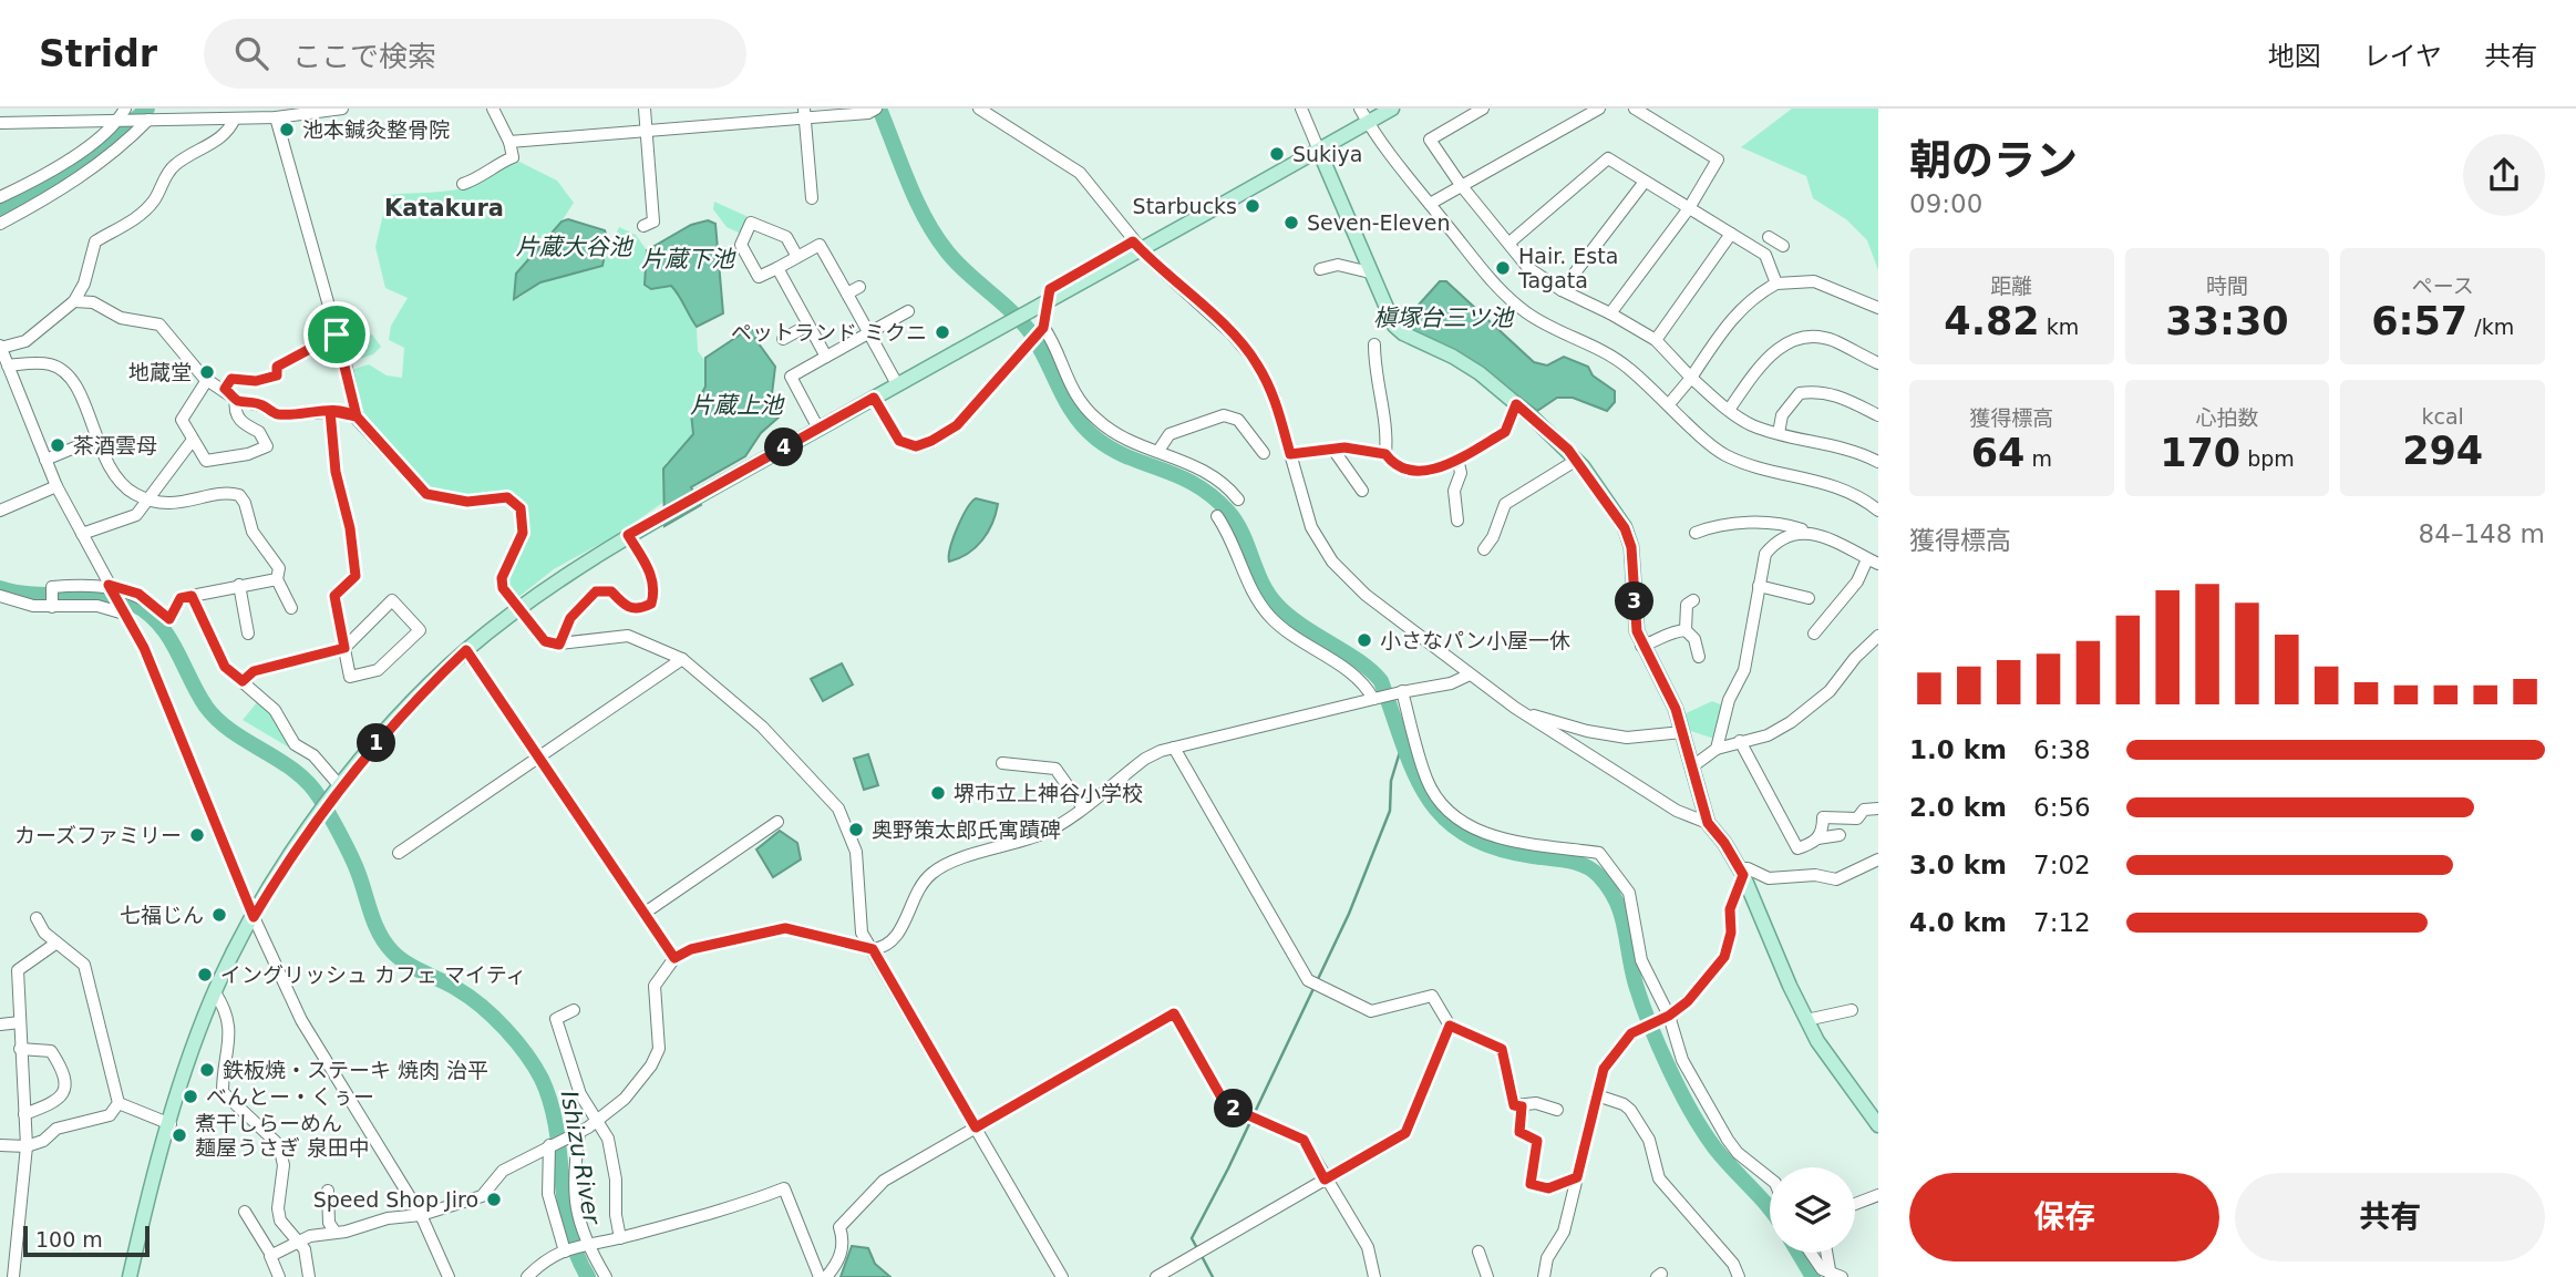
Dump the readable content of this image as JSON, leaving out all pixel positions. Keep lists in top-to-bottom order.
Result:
{
  "districts": ["Katakura"],
  "water": [
    "片蔵大谷池",
    "片蔵下池",
    "槇塚台三ツ池",
    "片蔵上池",
    "Ishizu River"
  ],
  "places": [
    "池本鍼灸整骨院",
    "Sukiya",
    "Starbucks",
    "Seven-Eleven",
    "Hair. Esta Tagata",
    "ペットランド ミクニ",
    "地蔵堂",
    "茶酒雲母",
    "小さなパン小屋一休",
    "堺市立上神谷小学校",
    "奥野策太郎氏寓蹟碑",
    "カーズファミリー",
    "七福じん",
    "イングリッシュ カフェ マイティ",
    "鉄板焼・ステーキ 焼肉 治平",
    "べんとー・くぅー",
    "煮干しらーめん 麺屋うさぎ 泉田中",
    "Speed Shop Jiro"
  ],
  "scale_bar": "100 m",
  "page": {
    "header": "Stridr",
    "search": "ここで検索",
    "nav": ["地図", "レイヤ", "共有"],
    "heading": ["朝のラン", "09:00"],
    "stats": [
      ["距離", "4.82 km"],
      ["時間", "33:30"],
      ["ペース", "6:57 /km"],
      ["獲得標高", "64 m"],
      ["心拍数", "170 bpm"],
      ["kcal", "294"]
    ],
    "pins": [
      "4",
      "3",
      "1",
      "2"
    ],
    "chart": ["獲得標高", "84–148 m"],
    "list": [
      {
        "name": "1.0 km",
        "note": "6:38"
      },
      {
        "name": "2.0 km",
        "note": "6:56"
      },
      {
        "name": "3.0 km",
        "note": "7:02"
      },
      {
        "name": "4.0 km",
        "note": "7:12"
      }
    ],
    "buttons": ["保存", "共有"],
    "scale": "100 m"
  }
}
